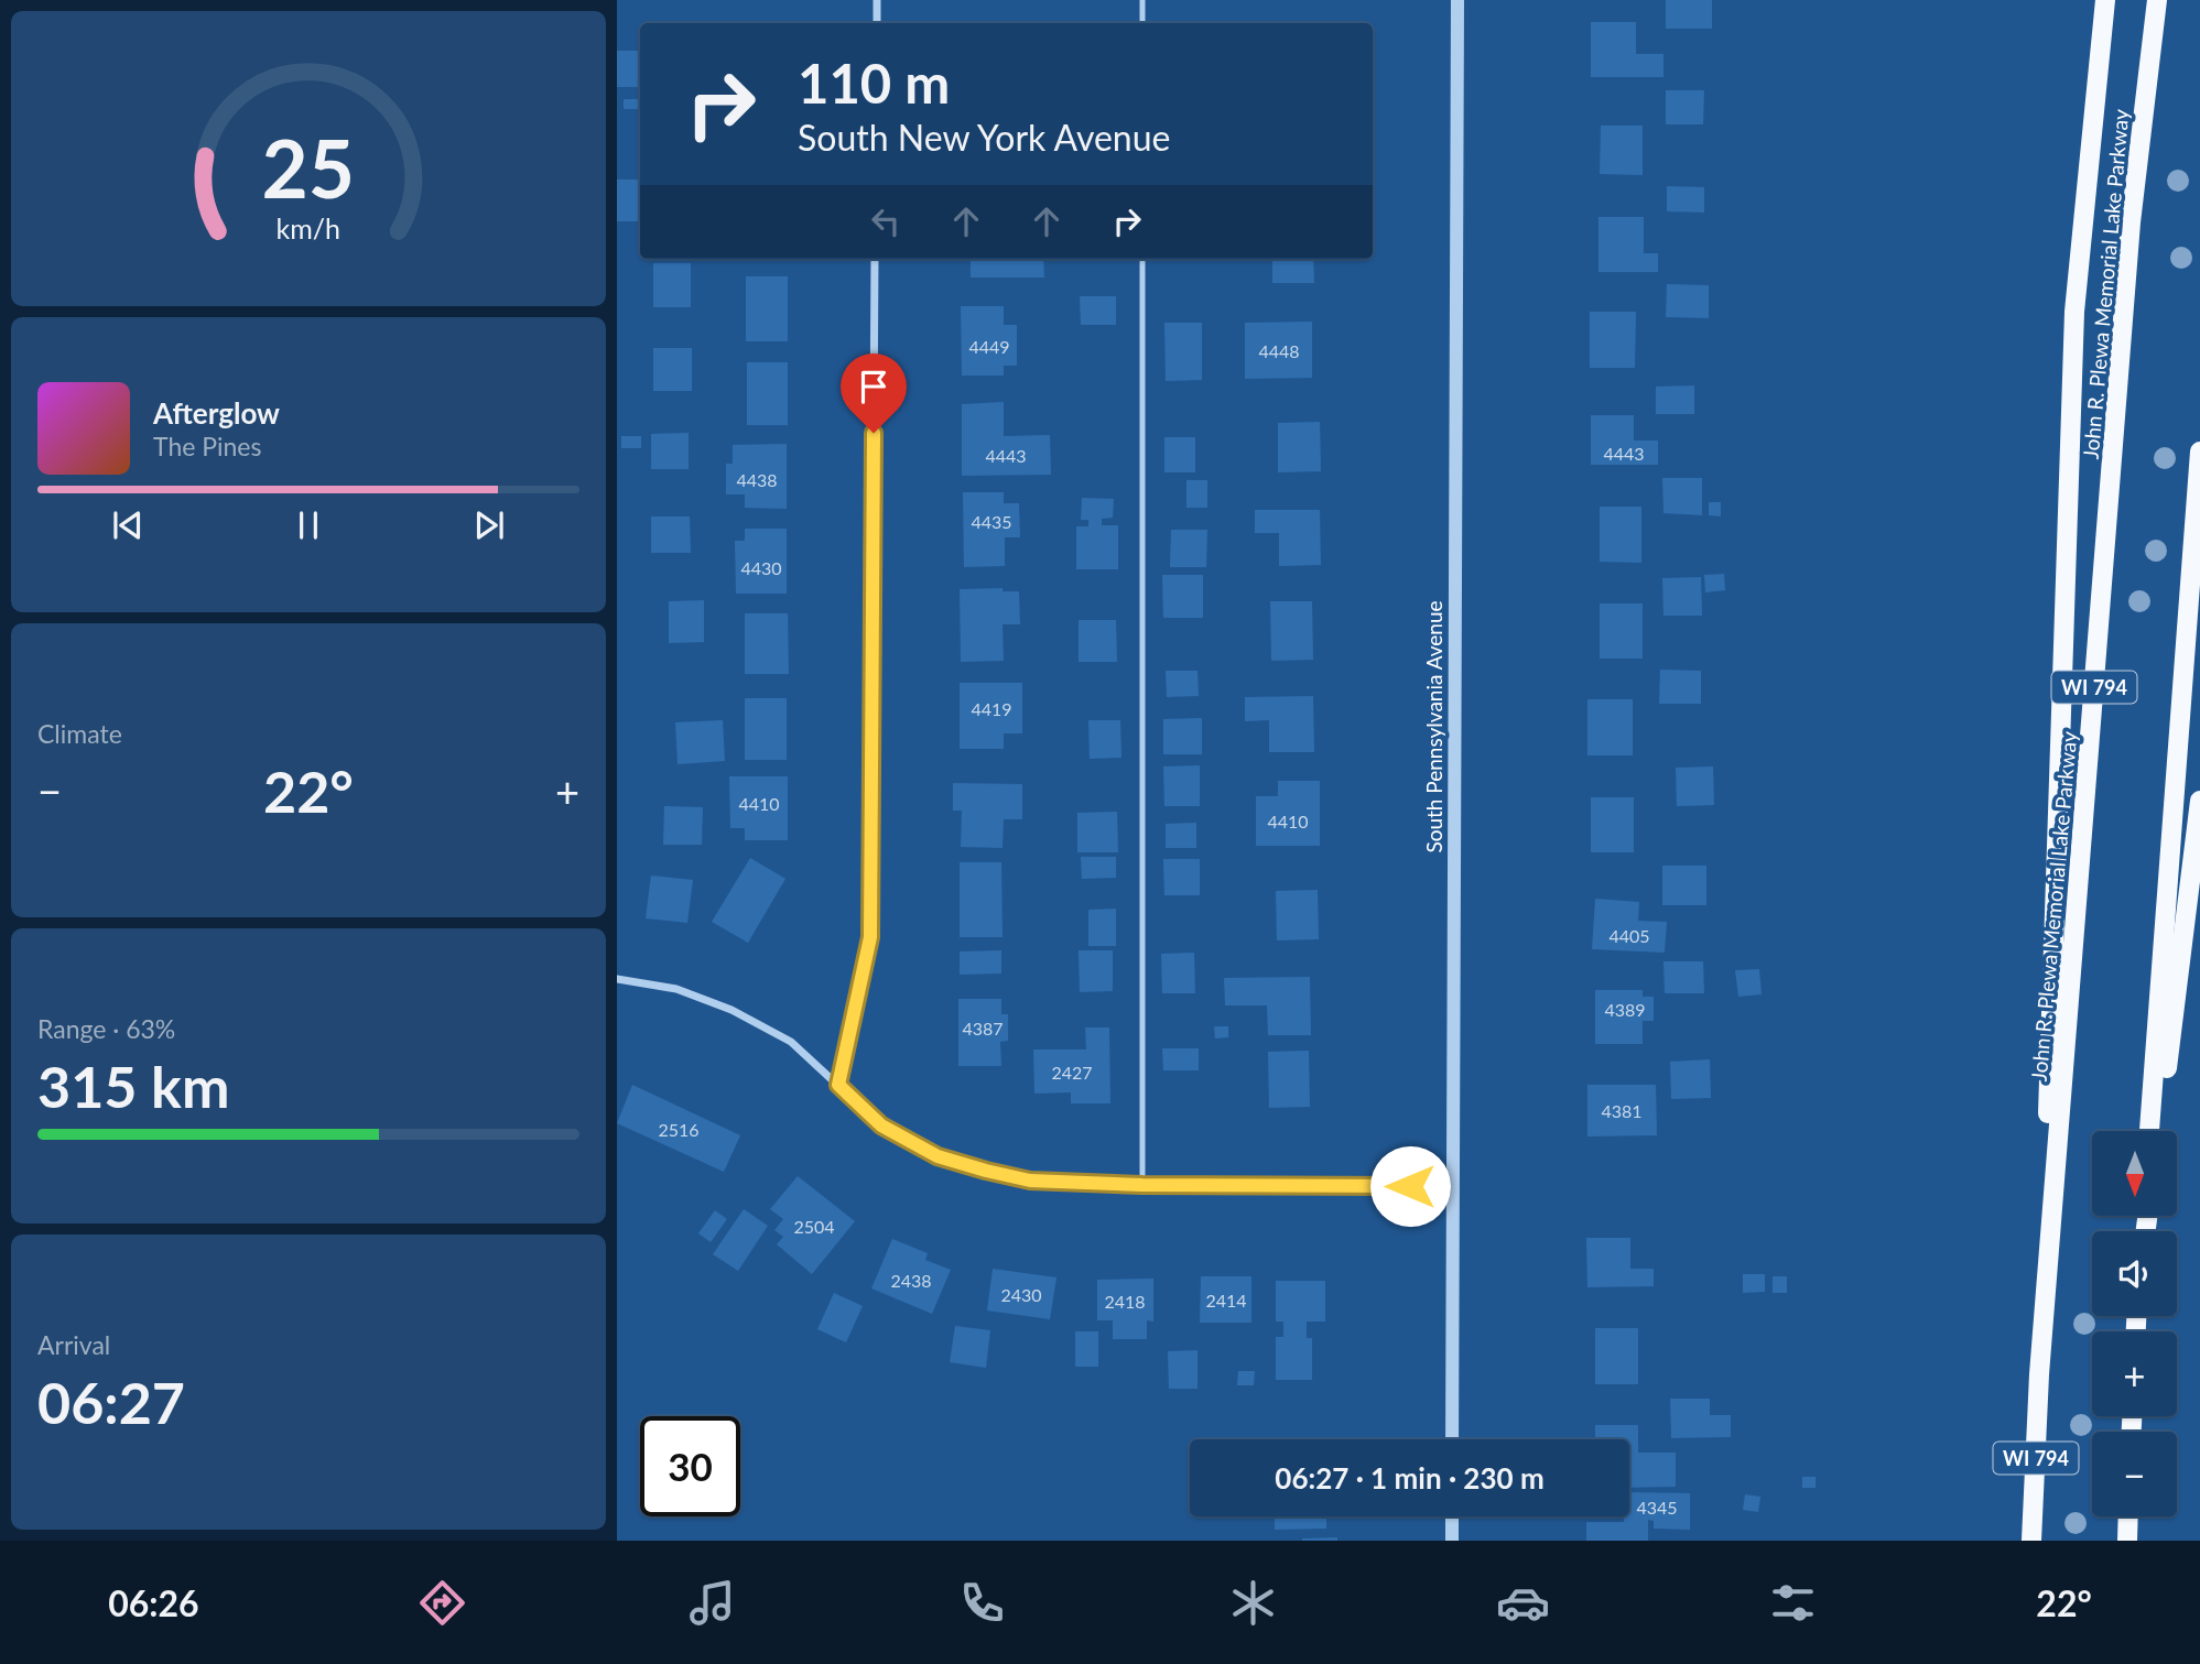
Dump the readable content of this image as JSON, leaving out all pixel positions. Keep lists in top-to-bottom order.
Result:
{
  "streets": {
    "main road": ["John R. Plewa Memorial Lake Parkway", "WI 794"],
    "street": ["South Pennsylvania Avenue"]
  },
  "house_numbers": [
    "4449",
    "4448",
    "4443",
    "4443",
    "4438",
    "4435",
    "4430",
    "4419",
    "4410",
    "4410",
    "4405",
    "4389",
    "4387",
    "2427",
    "4381",
    "2516",
    "2504",
    "2438",
    "2430",
    "2414",
    "2418",
    "4345"
  ],
  "north": "bottom",
  "page": {
    "turn": ["110 m", "South New York Avenue"],
    "song": ["Afterglow", "The Pines"],
    "tile": [
      "Climate",
      ["Range · 63%", "315 km"],
      ["Arrival", "06:27"]
    ],
    "heat": ["−", "22°", "+"],
    "map_buttons": ["+", "−"],
    "limit": "30",
    "trip": "06:27 · 1 min · 230 m",
    "tabs": ["06:26", "22°"],
    "gauge": ["25", "km/h"]
  }
}
